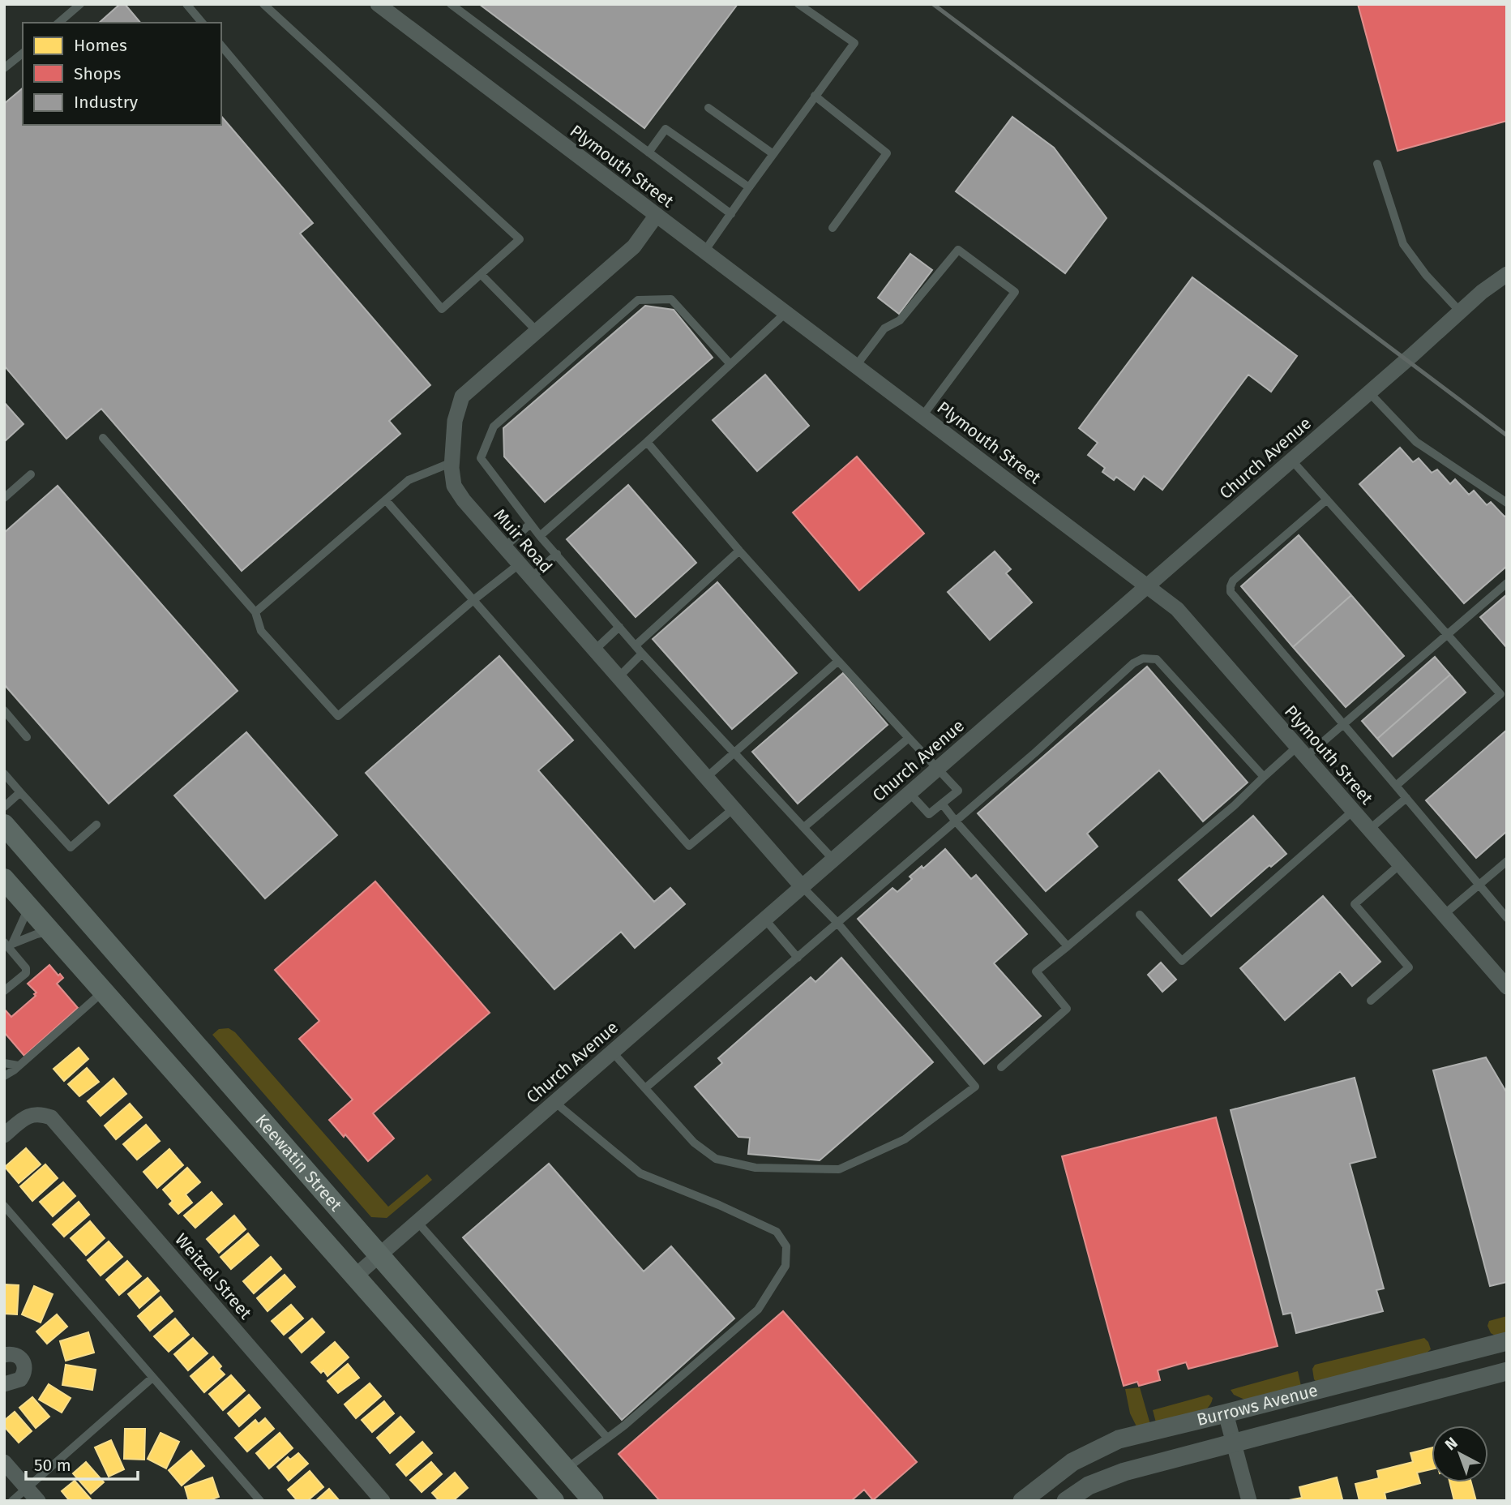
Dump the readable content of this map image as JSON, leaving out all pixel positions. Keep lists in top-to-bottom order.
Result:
{
  "streets": {
    "main road": ["Keewatin Street"],
    "street": [
      "Plymouth Street",
      "Church Avenue",
      "Muir Road",
      "Weitzel Street",
      "Burrows Avenue"
    ]
  },
  "crossings": [
    ["Plymouth Street", "Church Avenue"],
    ["Plymouth Street", "Muir Road"],
    ["Church Avenue", "Muir Road"],
    ["Church Avenue", "Keewatin Street"]
  ],
  "legend": ["Homes", "Shops", "Industry"],
  "scale_bar": "50 m",
  "north": "top left"
}
